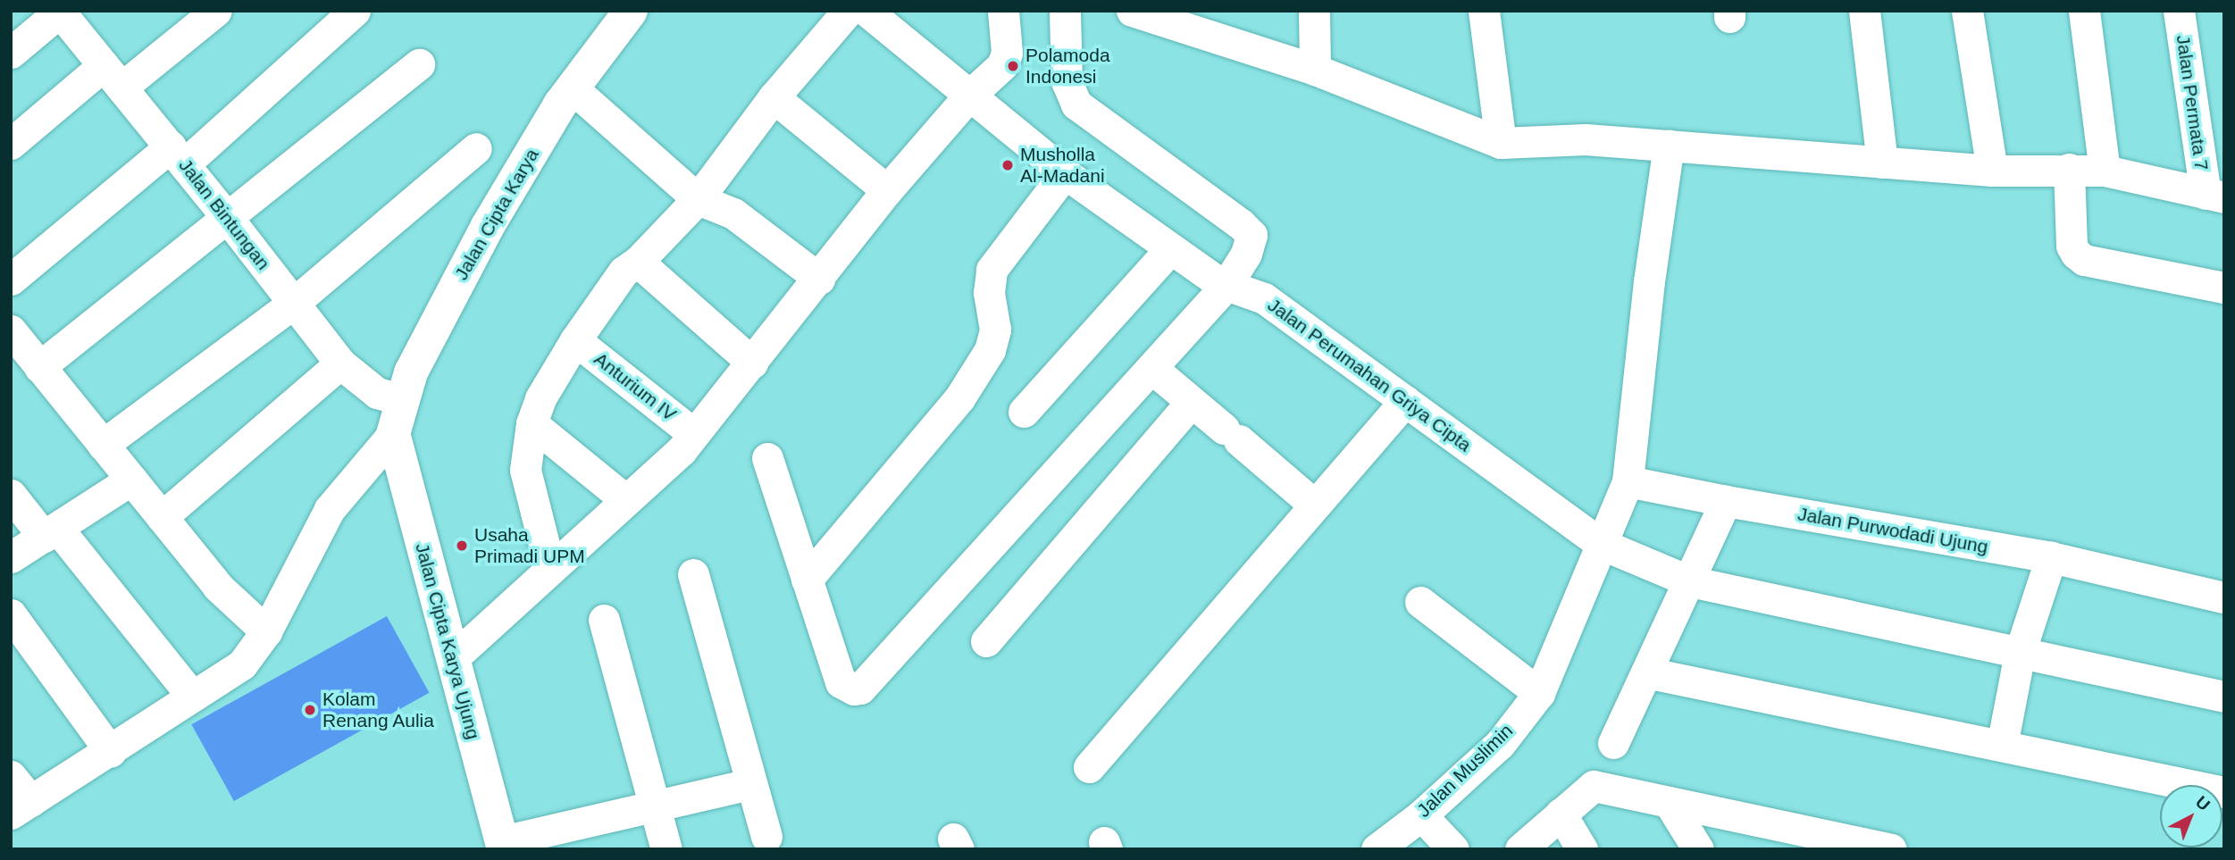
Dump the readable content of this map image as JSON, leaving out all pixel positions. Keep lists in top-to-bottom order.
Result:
{
  "streets": {
    "main road": ["Jalan Cipta Karya", "Jalan Cipta Karya Ujung"],
    "street": [
      "Jalan Permata 7",
      "Jalan Bintungan",
      "Jalan Perumahan Griya Cipta",
      "Anturium IV",
      "Jalan Purwodadi Ujung",
      "Jalan Muslimin"
    ]
  },
  "crossings": [
    ["Jalan Bintungan", "Jalan Cipta Karya"],
    ["Jalan Cipta Karya", "Jalan Cipta Karya Ujung"],
    ["Jalan Perumahan Griya Cipta", "Jalan Muslimin"]
  ],
  "places": [
    "Polamoda Indonesi",
    "Musholla Al-Madani",
    "Usaha Primadi UPM",
    "Kolam Renang Aulia"
  ],
  "north": "top right"
}
